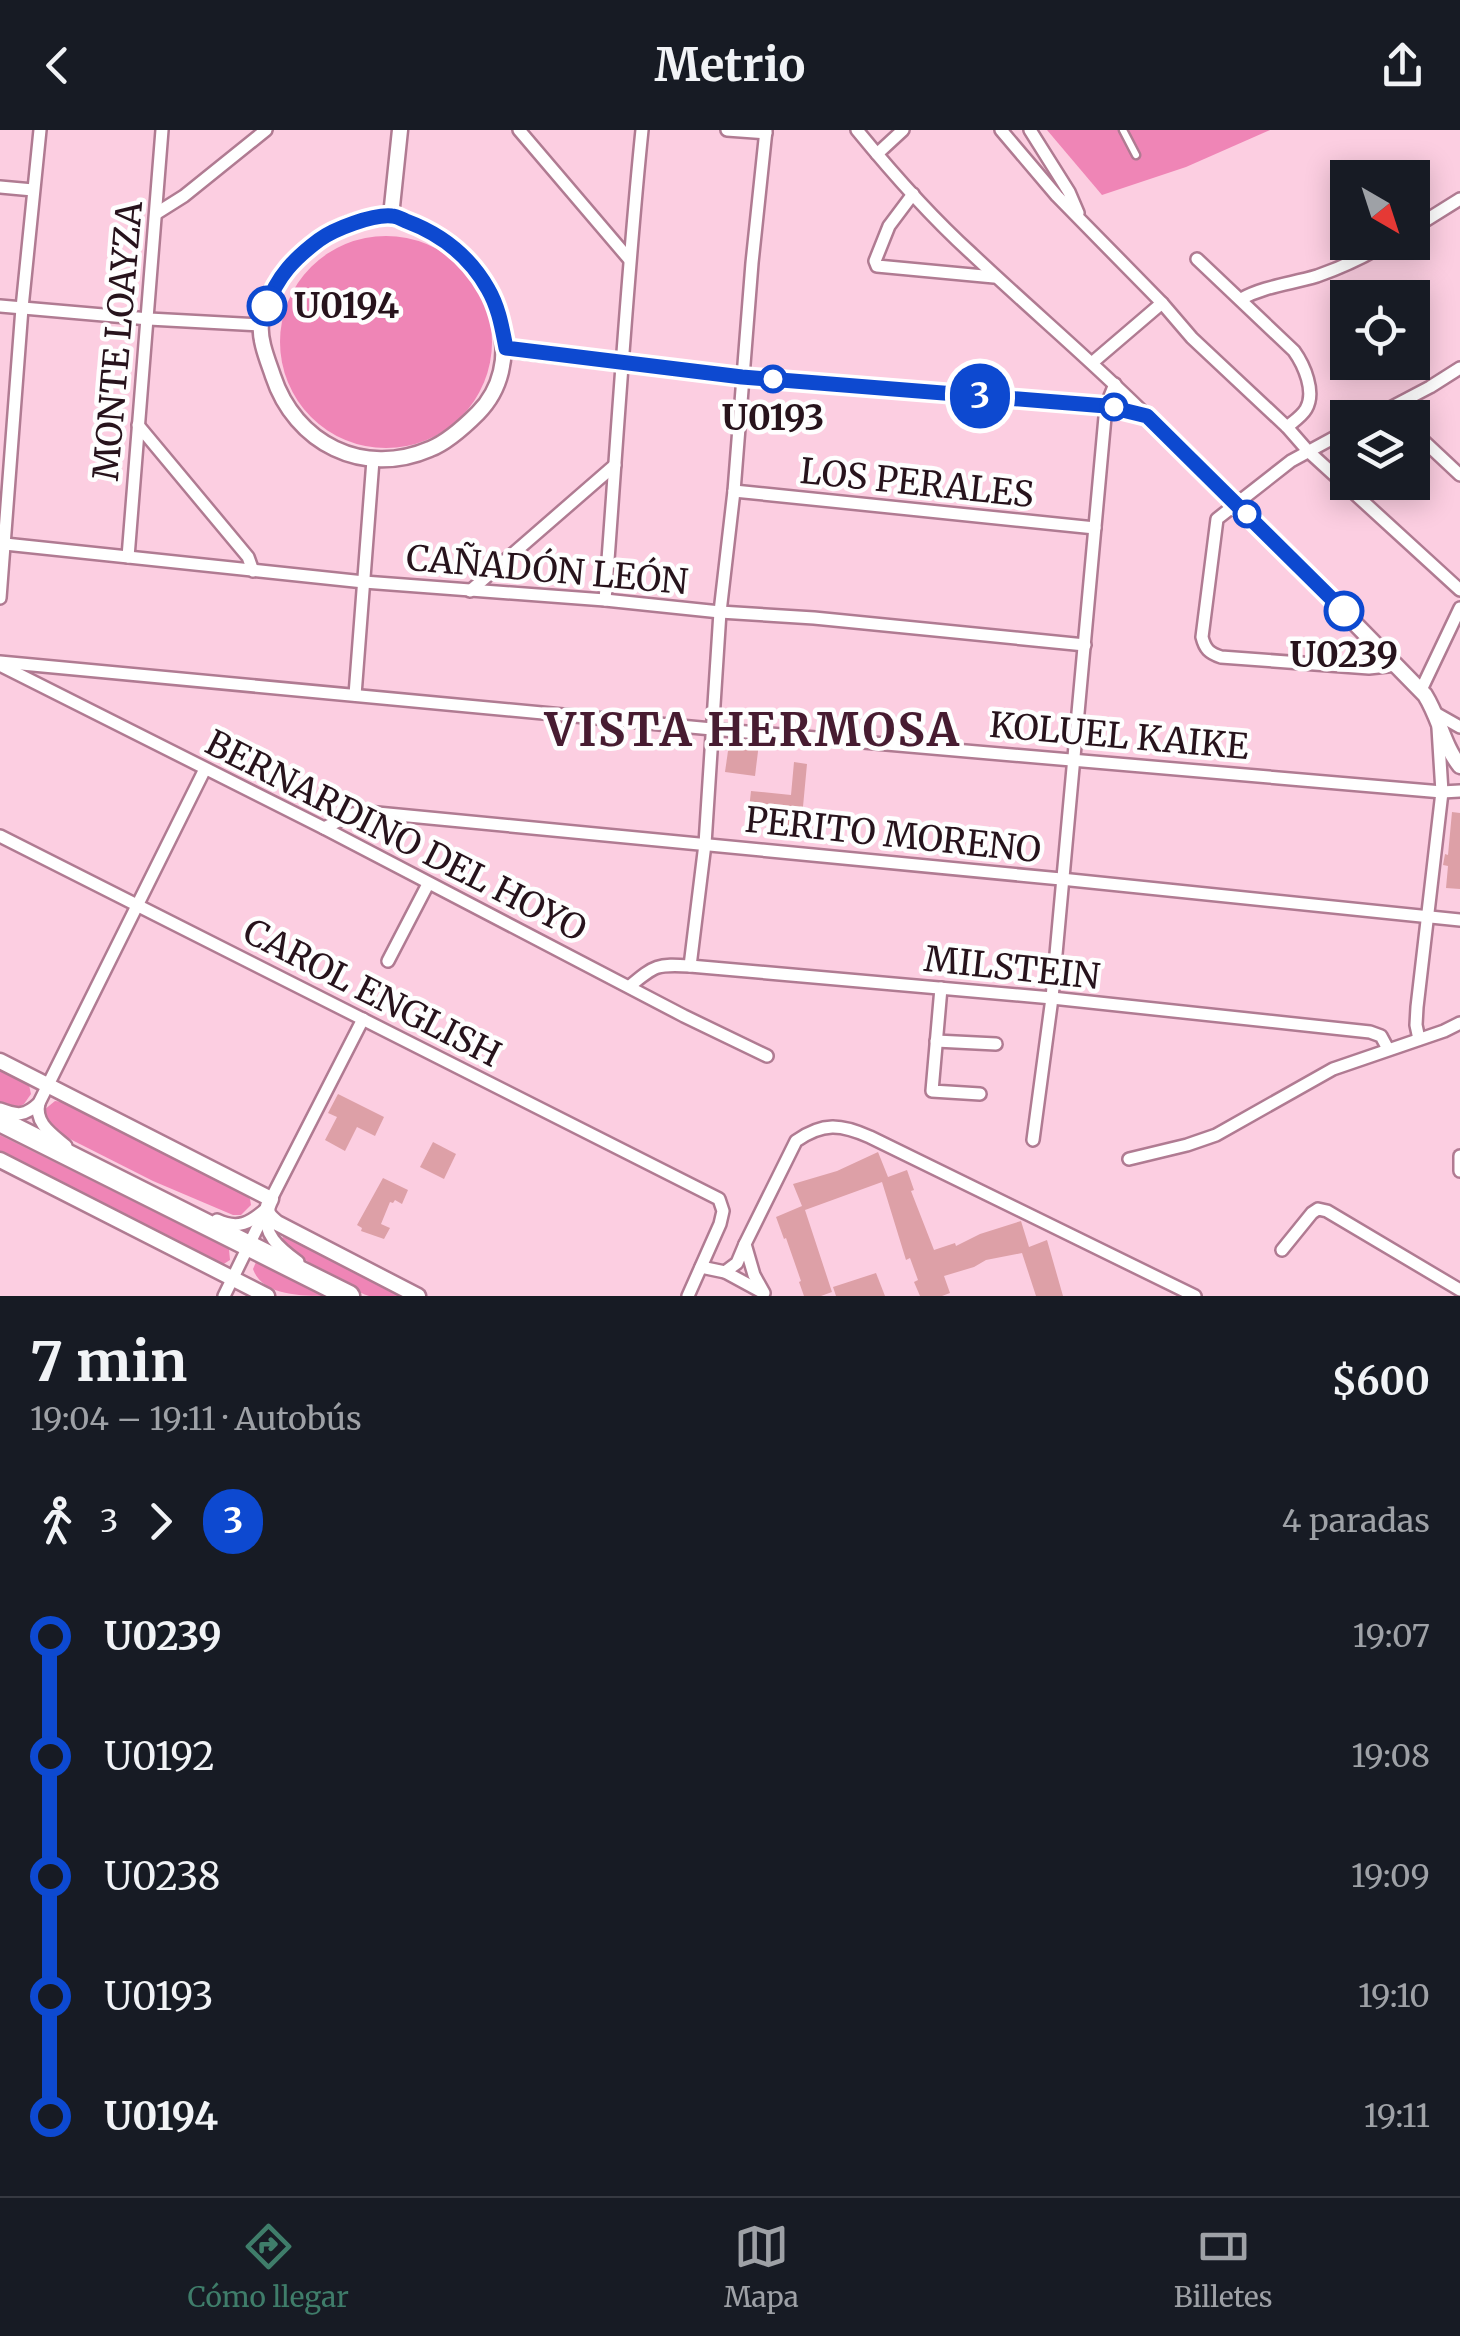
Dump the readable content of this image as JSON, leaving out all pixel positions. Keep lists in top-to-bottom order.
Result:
{
  "streets": {
    "street": [
      "MONTE LOAYZA",
      "LOS PERALES",
      "CAÑADÓN LEÓN",
      "KOLUEL KAIKE",
      "PERITO MORENO",
      "BERNARDINO DEL HOYO",
      "MILSTEIN",
      "CAROL ENGLISH"
    ]
  },
  "crossings": [
    ["MONTE LOAYZA", "CAÑADÓN LEÓN"],
    ["KOLUEL KAIKE", "BERNARDINO DEL HOYO"],
    ["PERITO MORENO", "BERNARDINO DEL HOYO"],
    ["BERNARDINO DEL HOYO", "MILSTEIN"]
  ],
  "districts": ["VISTA HERMOSA"],
  "places": ["U0194", "U0193", "U0239"],
  "lines": ["bus line 3"],
  "north": "bottom right",
  "page": {
    "header": "Metrio",
    "on_map": "3",
    "heading": ["7 min", "19:04 – 19:11 · Autobús", "$600"],
    "legs": ["3", "3", "4 paradas"],
    "list": [
      {
        "name": "U0239",
        "value": "19:07"
      },
      {
        "name": "U0192",
        "value": "19:08"
      },
      {
        "name": "U0238",
        "value": "19:09"
      },
      {
        "name": "U0193",
        "value": "19:10"
      },
      {
        "name": "U0194",
        "value": "19:11"
      }
    ],
    "tabs": ["Cómo llegar", "Mapa", "Billetes"]
  }
}
